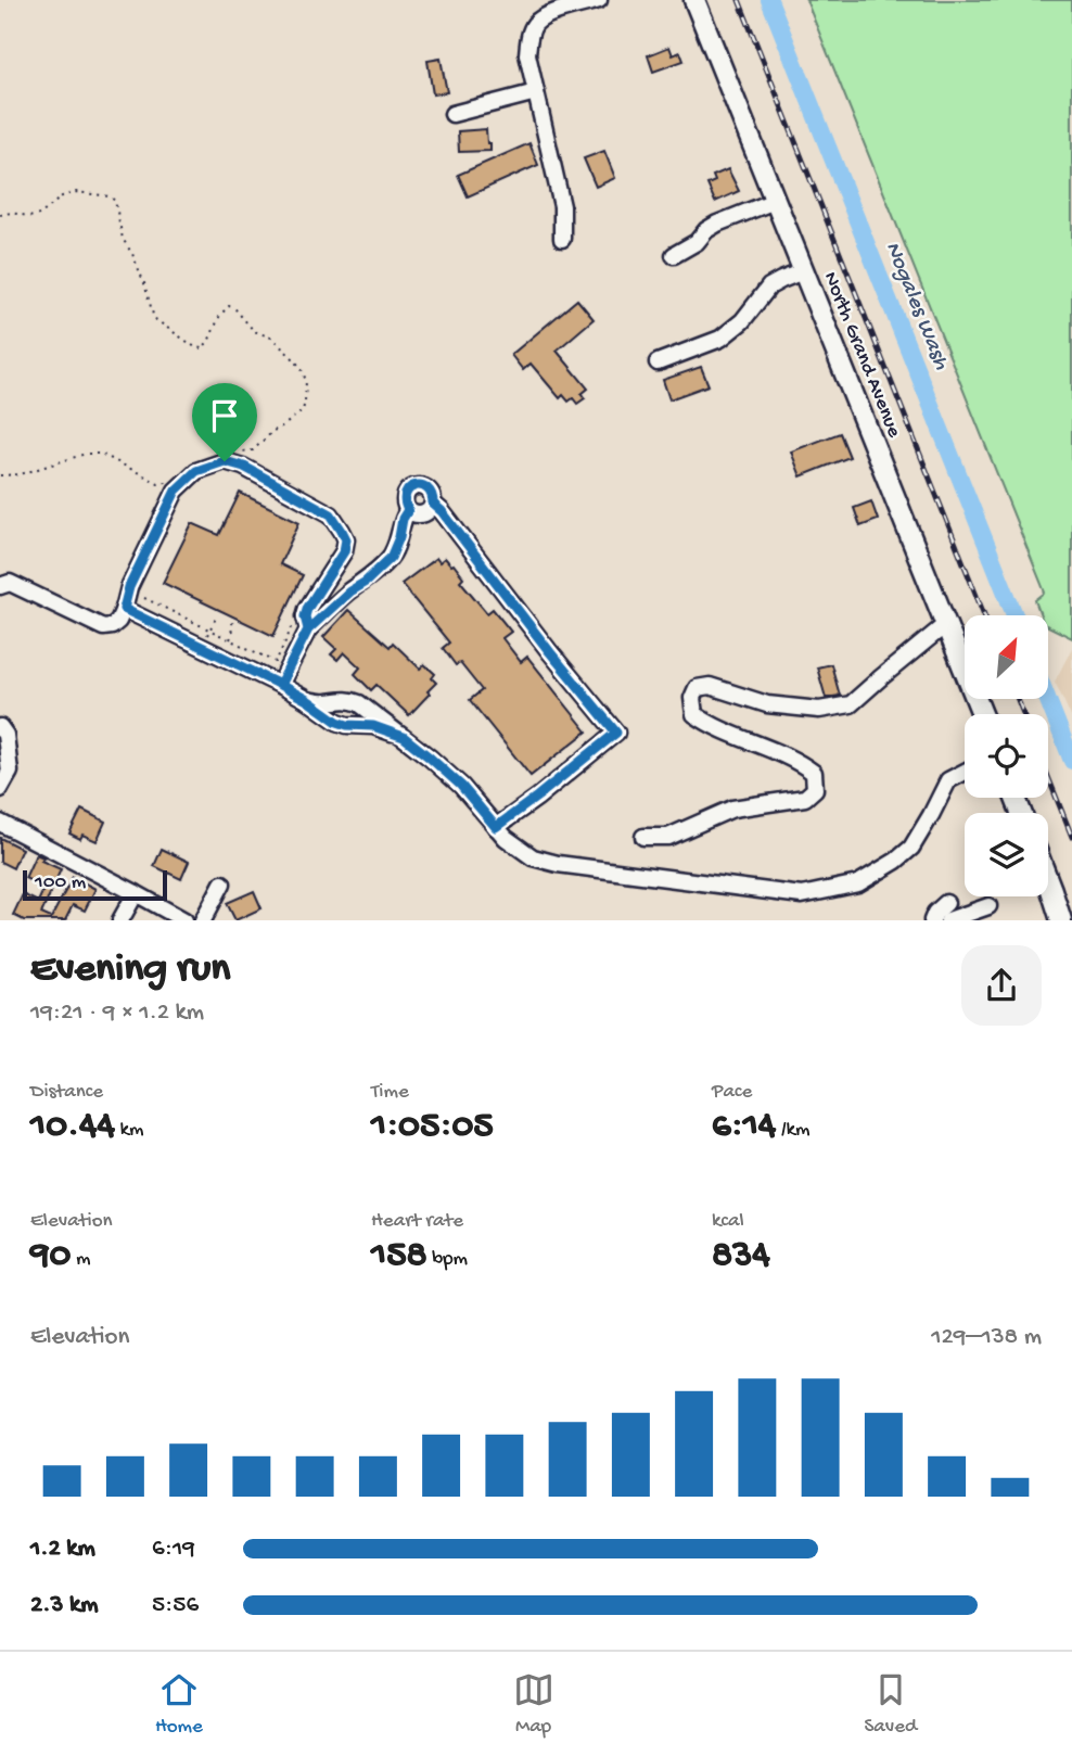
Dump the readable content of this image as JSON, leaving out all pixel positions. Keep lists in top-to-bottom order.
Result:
{
  "streets": {
    "main road": ["North Grand Avenue"]
  },
  "water": ["Nogales Wash"],
  "scale_bar": "100 m",
  "north": "top right",
  "page": {
    "scale": "100 m",
    "heading": ["Evening run", "19:21 · 9 × 1.2 km"],
    "stats": [
      ["Distance", "10.44 km"],
      ["Time", "1:05:05"],
      ["Pace", "6:14 /km"],
      ["Elevation", "90 m"],
      ["Heart rate", "158 bpm"],
      ["kcal", "834"]
    ],
    "chart": ["Elevation", "129–138 m"],
    "list": [
      {
        "name": "1.2 km",
        "note": "6:19"
      },
      {
        "name": "2.3 km",
        "note": "5:56"
      }
    ],
    "tabs": ["Home", "Map", "Saved"]
  }
}
